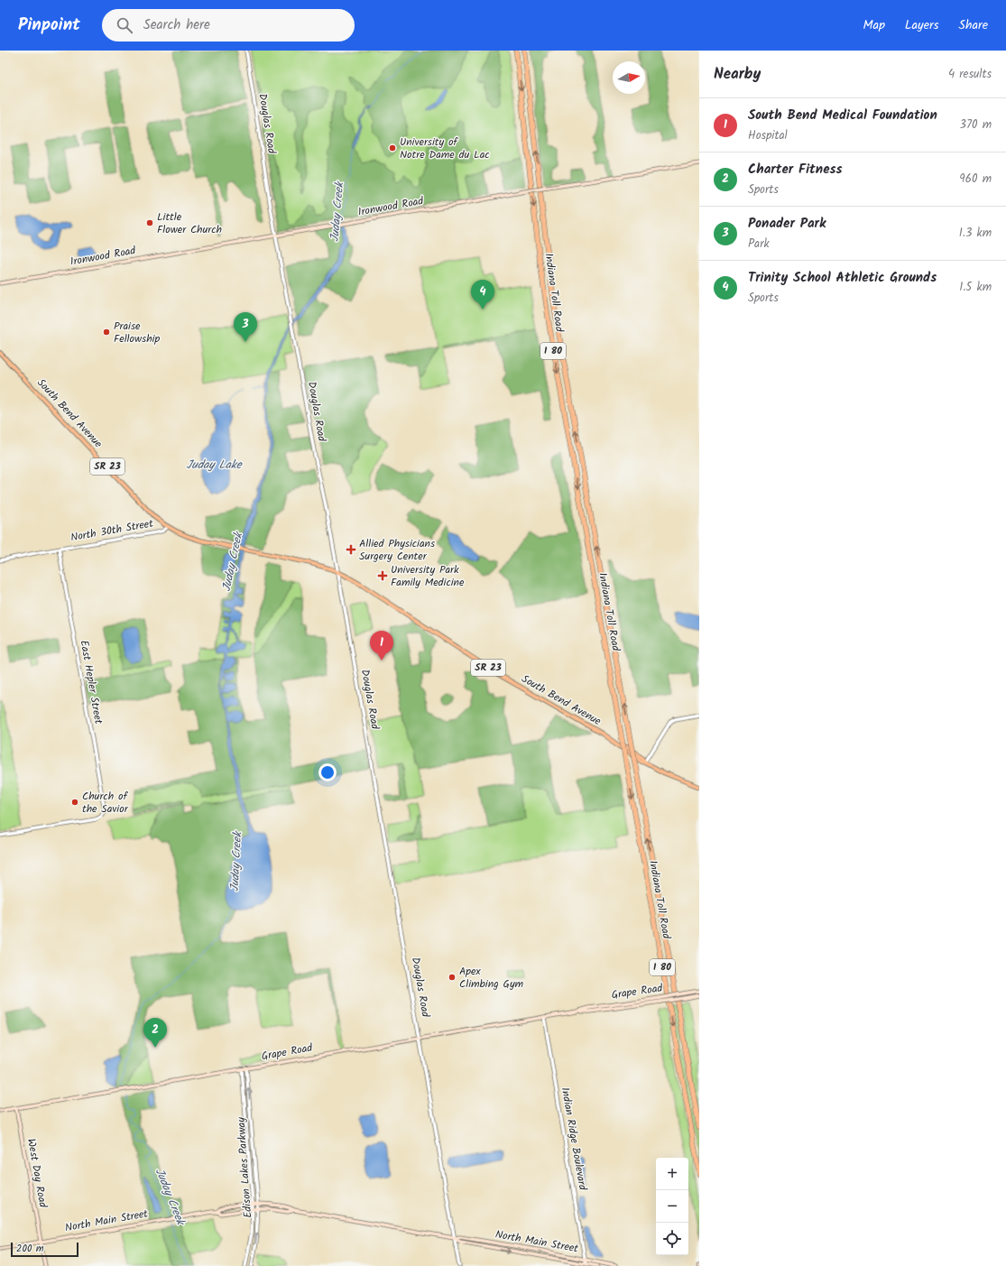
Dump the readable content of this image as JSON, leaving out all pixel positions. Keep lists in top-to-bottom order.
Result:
{
  "streets": {
    "highway": ["Indiana Toll Road", "I 80"],
    "main road": [
      "Ironwood Road",
      "South Bend Avenue",
      "SR 23",
      "Grape Road",
      "West Day Road",
      "North Main Street"
    ],
    "street": [
      "Douglas Road",
      "North 30th Street",
      "East Hepler Street",
      "Indian Ridge Boulevard",
      "Edison Lakes Parkway"
    ]
  },
  "crossings": [
    ["Douglas Road", "Ironwood Road"],
    ["Douglas Road", "South Bend Avenue"],
    ["Douglas Road", "Grape Road"],
    ["Douglas Road", "North Main Street"],
    ["South Bend Avenue", "North 30th Street"],
    ["North 30th Street", "East Hepler Street"],
    ["Grape Road", "Indian Ridge Boulevard"],
    ["Grape Road", "Edison Lakes Parkway"],
    ["Grape Road", "West Day Road"],
    ["Indian Ridge Boulevard", "North Main Street"],
    ["Edison Lakes Parkway", "North Main Street"],
    ["West Day Road", "North Main Street"]
  ],
  "water": ["Juday Creek", "Juday Lake"],
  "places": {
    "other": [
      "University of Notre Dame du Lac",
      "Little Flower Church",
      "Praise Fellowship",
      "Church of the Savior",
      "Apex Climbing Gym"
    ],
    "health": ["Allied Physicians Surgery Center", "University Park Family Medicine"]
  },
  "scale_bar": "200 m",
  "north": "right",
  "page": {
    "header": "Pinpoint",
    "search": "Search here",
    "nav": ["Map", "Layers", "Share"],
    "heading": ["Nearby", "4 results"],
    "list": [
      {
        "mark": "1",
        "name": "South Bend Medical Foundation",
        "note": "Hospital",
        "value": "370 m"
      },
      {
        "mark": "2",
        "name": "Charter Fitness",
        "note": "Sports",
        "value": "960 m"
      },
      {
        "mark": "3",
        "name": "Ponader Park",
        "note": "Park",
        "value": "1.3 km"
      },
      {
        "mark": "4",
        "name": "Trinity School Athletic Grounds",
        "note": "Sports",
        "value": "1.5 km"
      }
    ],
    "pins": [
      "4",
      "3",
      "1",
      "2"
    ],
    "map_buttons": ["+", "−"],
    "scale": "200 m"
  }
}
